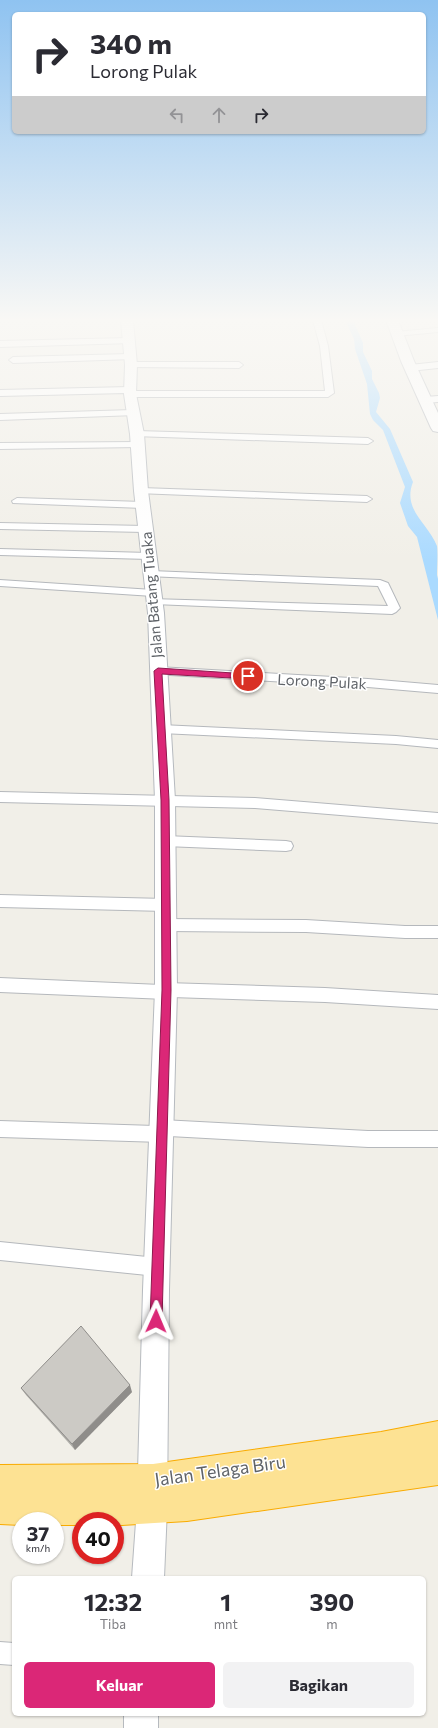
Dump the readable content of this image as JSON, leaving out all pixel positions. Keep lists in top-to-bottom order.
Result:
{
  "streets": {
    "highway": ["Jalan Telaga Biru"],
    "street": ["Jalan Batang Tuaka", "Lorong Pulak"]
  },
  "crossings": [
    ["Jalan Batang Tuaka", "Lorong Pulak"],
    ["Jalan Batang Tuaka", "Jalan Telaga Biru"]
  ],
  "page": {
    "turn": ["340 m", "Lorong Pulak"],
    "speed": "37 km/h",
    "limit": "40",
    "eta": [
      "12:32",
      "Tiba",
      "1",
      "mnt",
      "390",
      "m"
    ],
    "buttons": ["Keluar", "Bagikan"]
  }
}
